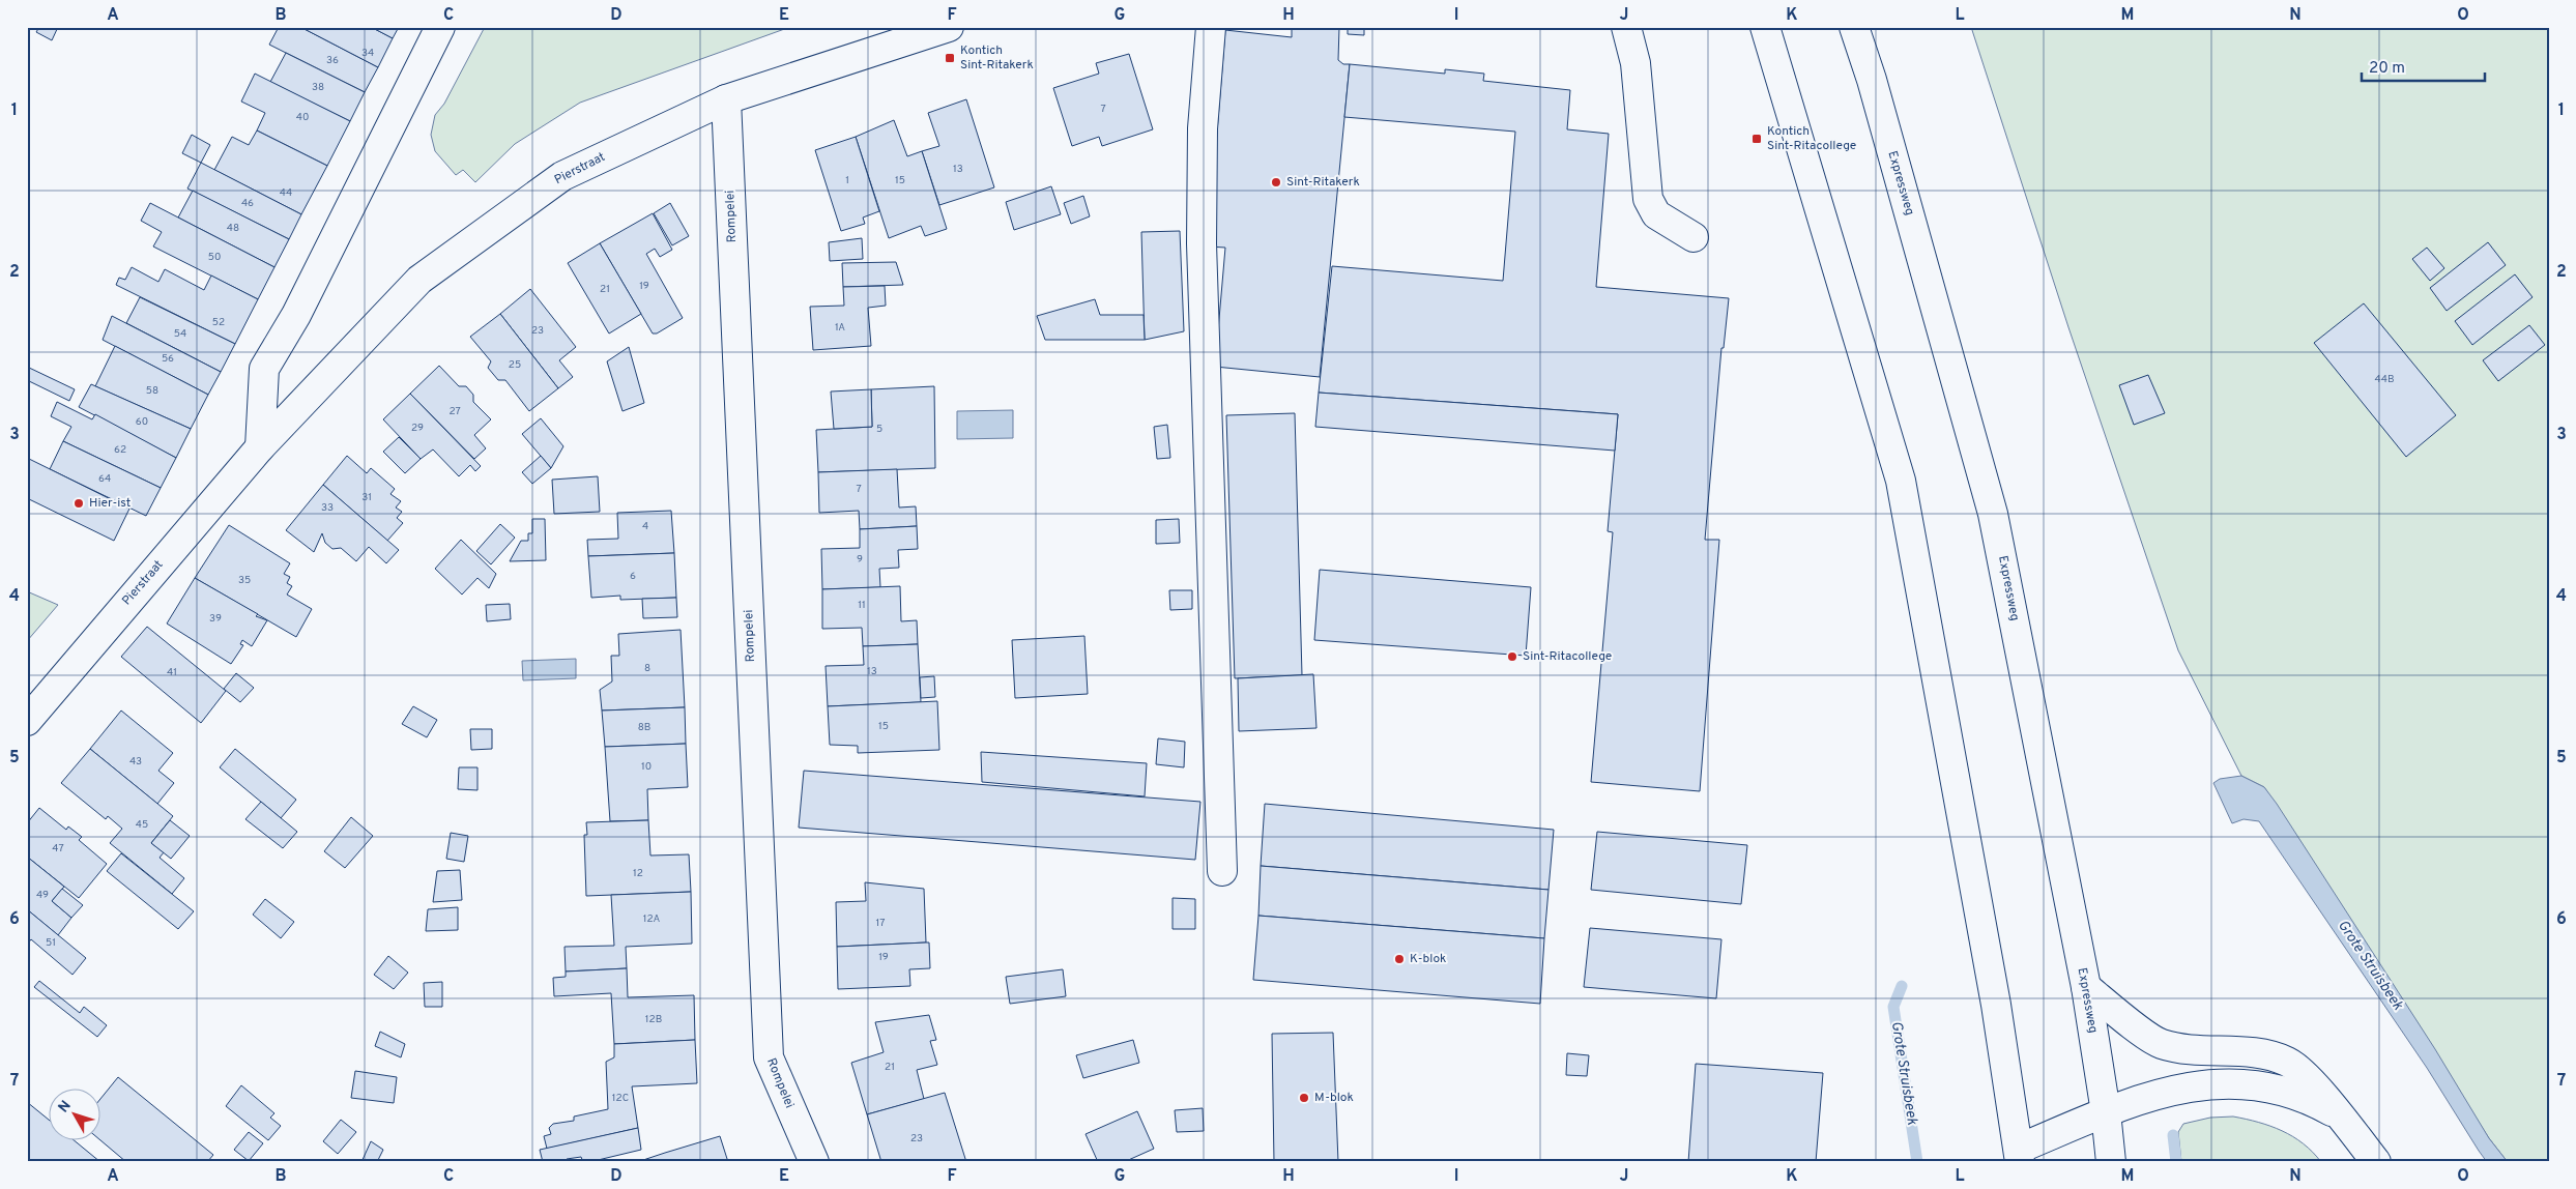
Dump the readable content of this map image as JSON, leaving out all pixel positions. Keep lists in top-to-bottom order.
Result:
{
  "streets": {
    "main road": ["Pierstraat", "Expressweg", "Rompelei"]
  },
  "crossings": [
    ["Pierstraat", "Rompelei"]
  ],
  "water": ["Grote Struisbeek"],
  "places": {
    "transit": ["Kontich Sint-Ritakerk", "Kontich Sint-Ritacollege"],
    "other": [
      "Sint-Ritakerk",
      "Hier-ist",
      "Sint-Ritacollege",
      "K-blok",
      "M-blok"
    ]
  },
  "house_numbers": [
    "34",
    "36",
    "38",
    "7",
    "40",
    "13",
    "1",
    "15",
    "44",
    "46",
    "48",
    "50",
    "19",
    "21",
    "52",
    "1A",
    "23",
    "54",
    "56",
    "25",
    "44B",
    "58",
    "27",
    "60",
    "29",
    "5",
    "62",
    "64",
    "7",
    "31",
    "33",
    "4",
    "9",
    "6",
    "35",
    "11",
    "39",
    "8",
    "13",
    "41",
    "15",
    "8B",
    "43",
    "10",
    "45",
    "47",
    "12",
    "49",
    "12A",
    "17",
    "51",
    "19",
    "12B",
    "21",
    "12C",
    "23"
  ],
  "scale_bar": "20 m",
  "north": "top left",
  "grid": {
    "columns": [
      "A",
      "B",
      "C",
      "D",
      "E",
      "F",
      "G",
      "H",
      "I",
      "J",
      "K",
      "L",
      "M",
      "N",
      "O"
    ],
    "rows": [
      "1",
      "2",
      "3",
      "4",
      "5",
      "6",
      "7"
    ]
  }
}
